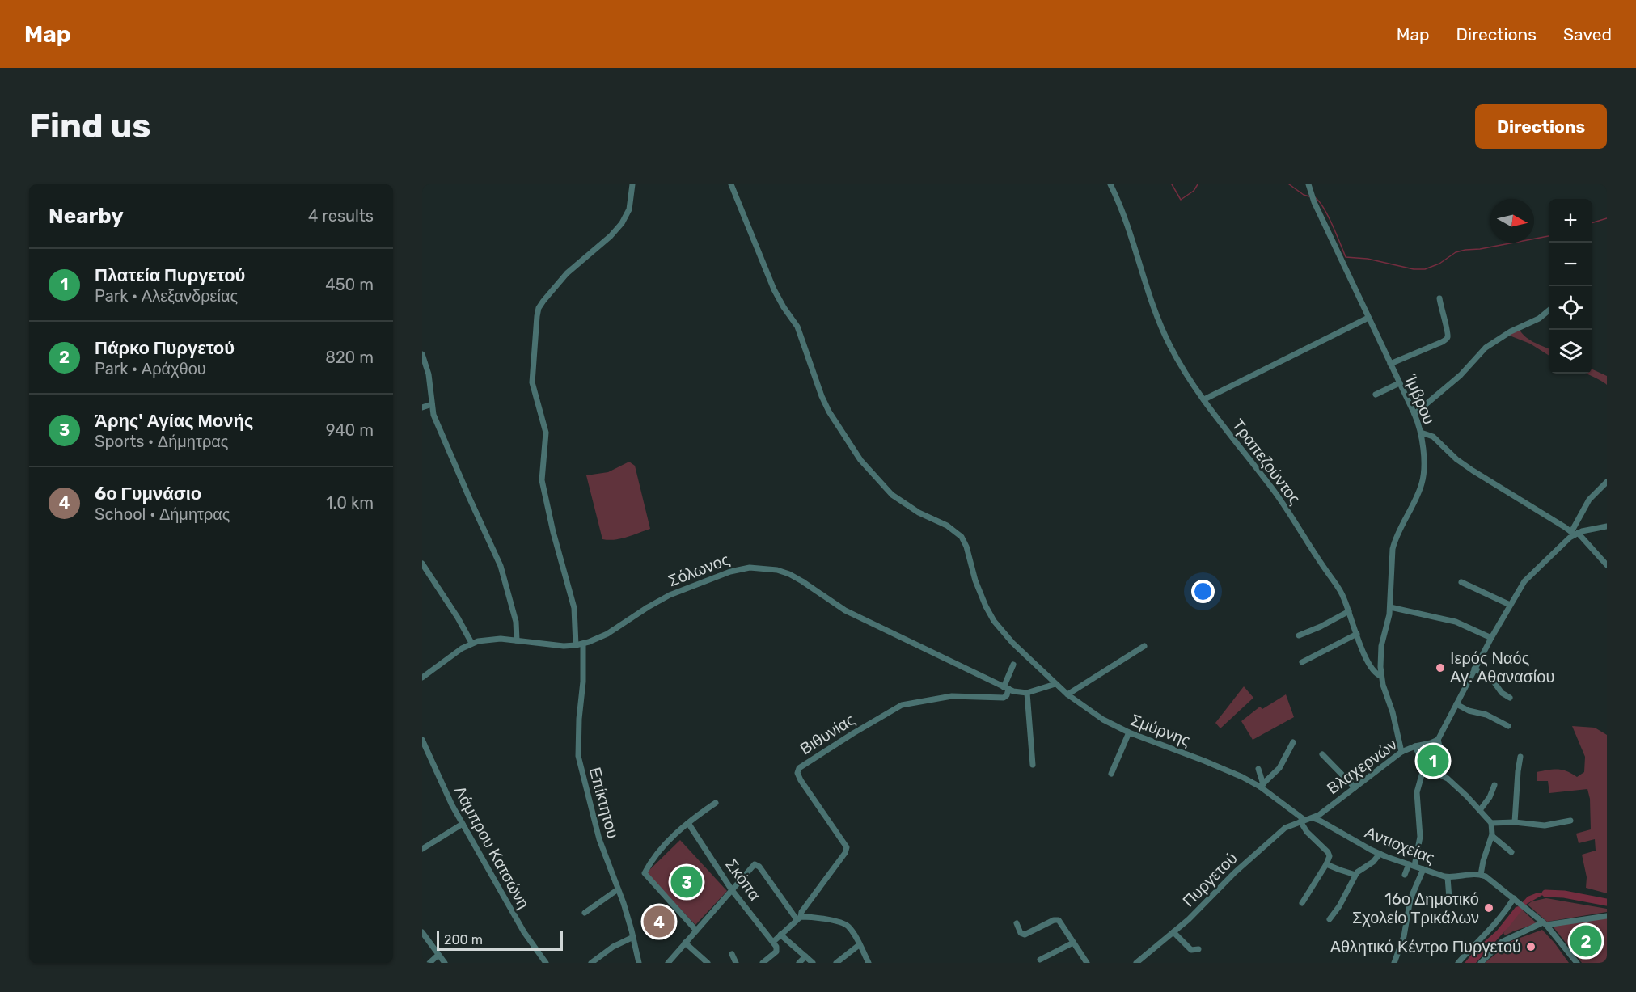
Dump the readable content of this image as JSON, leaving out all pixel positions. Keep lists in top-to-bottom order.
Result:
{
  "streets": {
    "street": [
      "Ίμβρου",
      "Τραπεζούντος",
      "Σόλωνος",
      "Σμύρνης",
      "Βιθυνίας",
      "Βλαχερνών",
      "Επίκτητου",
      "Αντιοχείας",
      "Λάμπρου Κατσώνη",
      "Σκόπα",
      "Πυργετού"
    ]
  },
  "crossings": [
    ["Ίμβρου", "Τραπεζούντος"],
    ["Τραπεζούντος", "Βλαχερνών"],
    ["Σόλωνος", "Βιθυνίας"],
    ["Σόλωνος", "Επίκτητου"],
    ["Σμύρνης", "Βλαχερνών"],
    ["Σμύρνης", "Πυργετού"],
    ["Βλαχερνών", "Αντιοχείας"],
    ["Βλαχερνών", "Πυργετού"]
  ],
  "places": ["Ιερός Ναός Αγ. Αθανασίου", "16ο Δημοτικό Σχολείο Τρικάλων", "Αθλητικό Κέντρο Πυργετού"],
  "scale_bar": "200 m",
  "north": "right",
  "page": {
    "header": "Map",
    "nav": ["Map", "Directions", "Saved"],
    "buttons": "Directions",
    "title": "Find us",
    "heading": ["Nearby", "4 results"],
    "map_buttons": ["+", "−"],
    "list": [
      {
        "mark": "1",
        "name": "Πλατεία Πυργετού",
        "note": "Park · Αλεξανδρείας",
        "value": "450 m"
      },
      {
        "mark": "2",
        "name": "Πάρκο Πυργετού",
        "note": "Park · Αράχθου",
        "value": "820 m"
      },
      {
        "mark": "3",
        "name": "Άρης' Αγίας Μονής",
        "note": "Sports · Δήμητρας",
        "value": "940 m"
      },
      {
        "mark": "4",
        "name": "6ο Γυμνάσιο",
        "note": "School · Δήμητρας",
        "value": "1.0 km"
      }
    ],
    "pins": [
      "1",
      "3",
      "4",
      "2"
    ],
    "scale": "200 m"
  }
}
